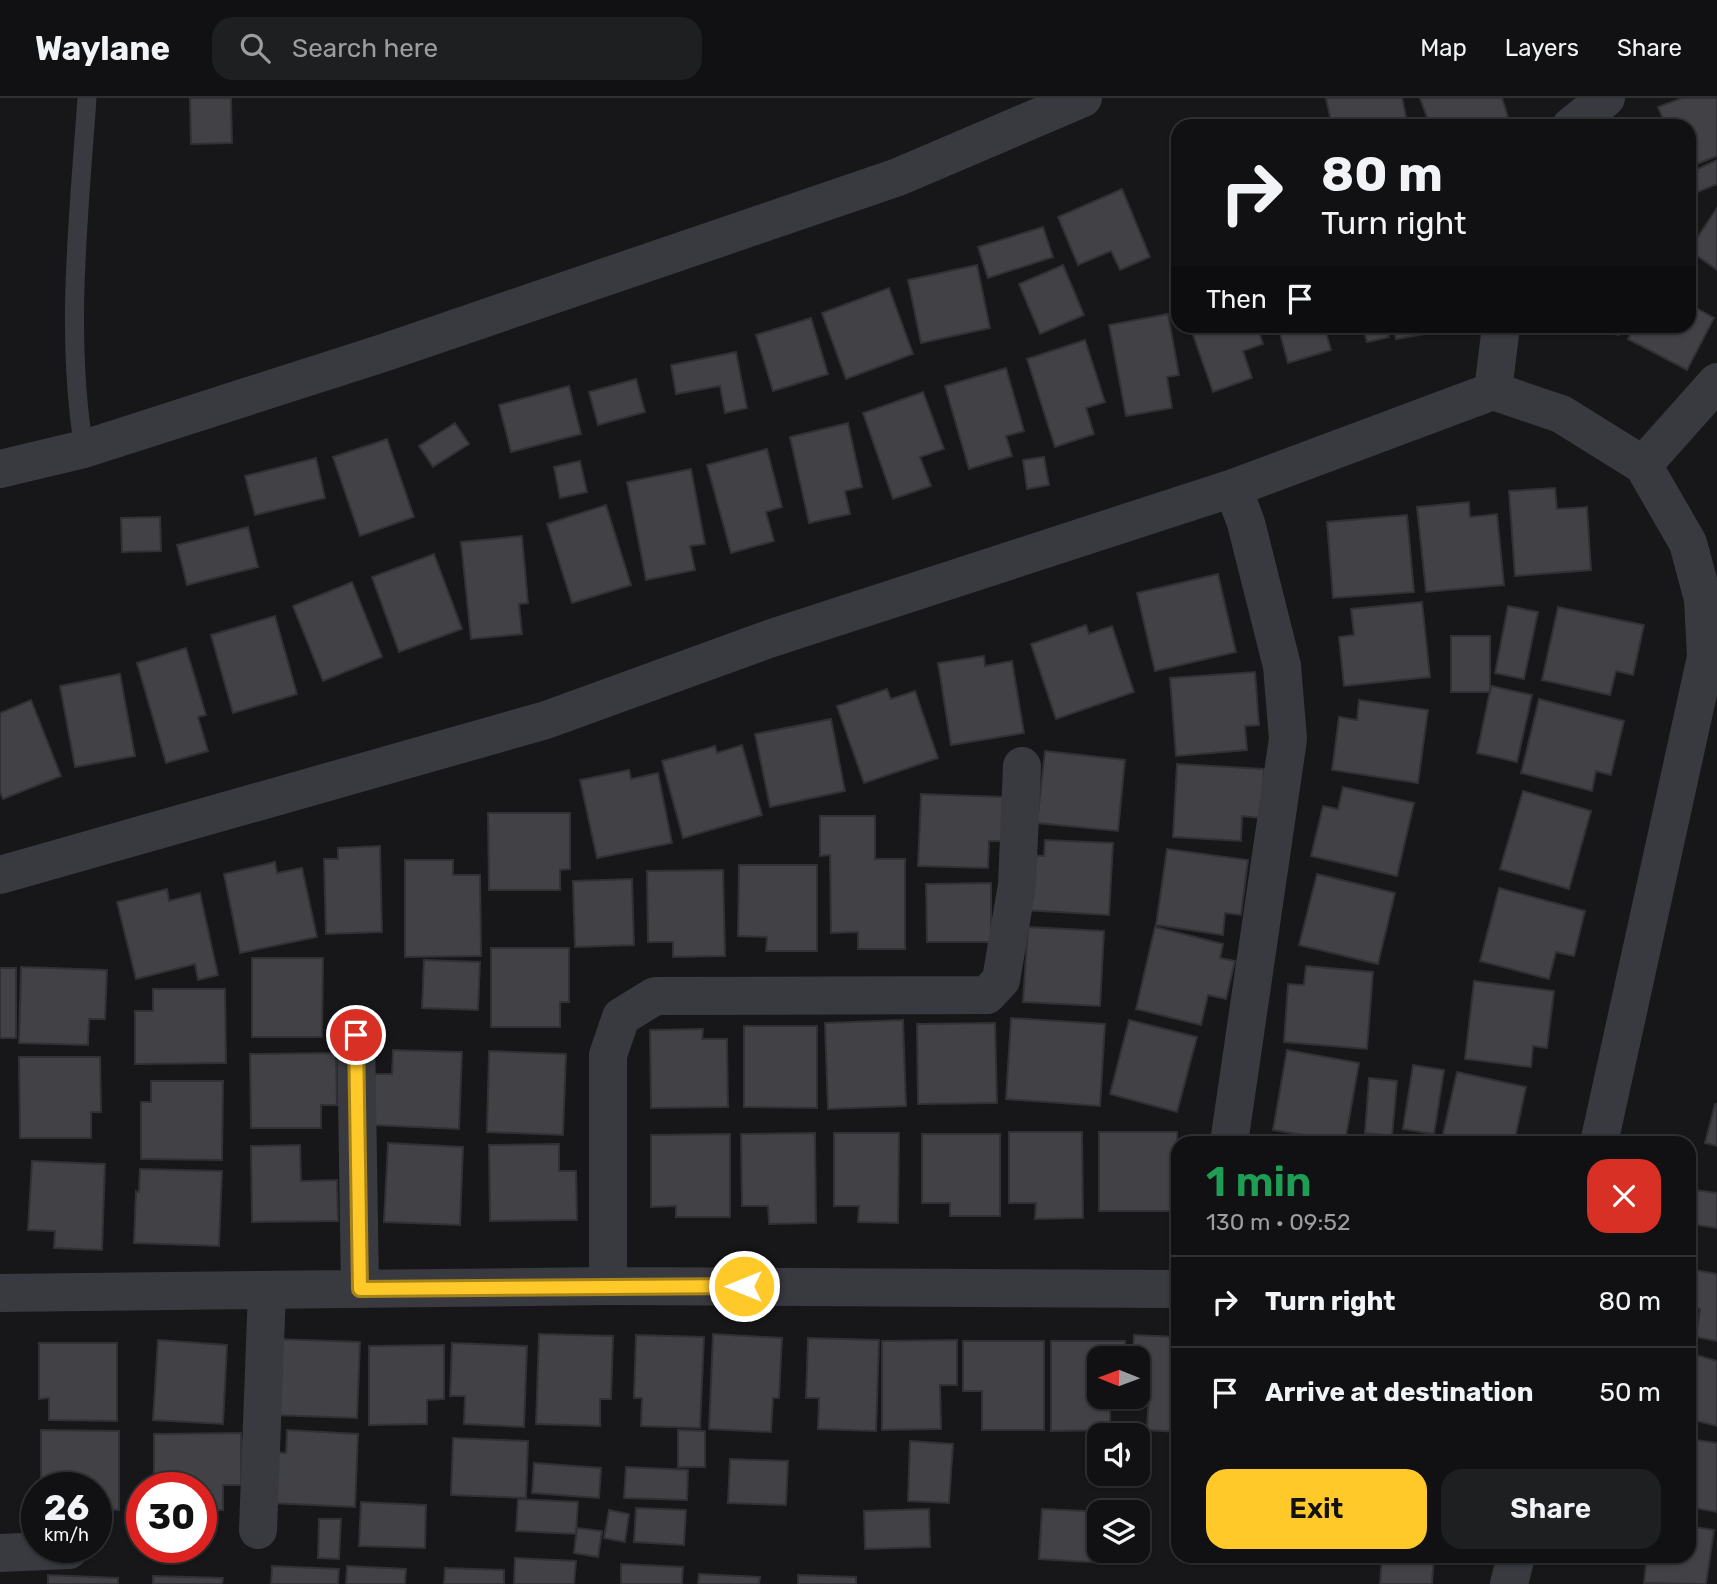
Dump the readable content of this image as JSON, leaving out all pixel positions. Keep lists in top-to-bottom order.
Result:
{
  "north": "left",
  "page": {
    "header": "Waylane",
    "search": "Search here",
    "nav": ["Map", "Layers", "Share"],
    "turn": ["80 m", "Turn right"],
    "then": "Then",
    "heading": ["1 min", "130 m · 09:52"],
    "list": [
      {
        "name": "Turn right",
        "value": "80 m"
      },
      {
        "name": "Arrive at destination",
        "value": "50 m"
      }
    ],
    "buttons": ["Exit", "Share"],
    "speed": "26 km/h",
    "limit": "30"
  }
}
